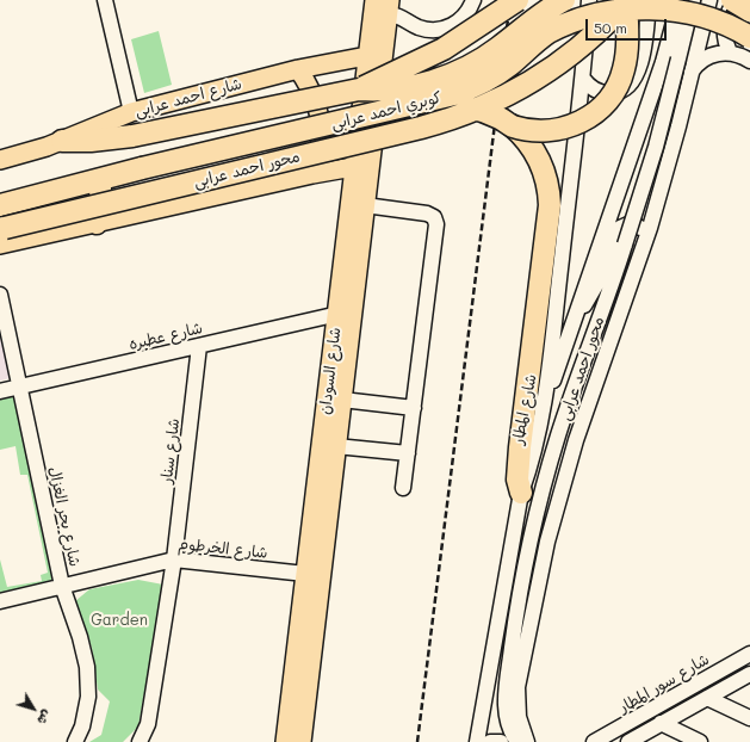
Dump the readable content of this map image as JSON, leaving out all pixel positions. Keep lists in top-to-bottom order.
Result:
{
  "streets": {
    "highway": ["كوبري احمد عرابى", "محور احمد عرابى"],
    "main road": ["شارع احمد عرابى", "شارع السودان"],
    "street": [
      "شارع عطبره",
      "شارع المطار",
      "شارع سنار",
      "شارع بحر الغزال",
      "شارع الخرطوم",
      "شارع سور المطار"
    ]
  },
  "crossings": [
    ["شارع احمد عرابى", "كوبري احمد عرابى"],
    ["شارع احمد عرابى", "شارع السودان"],
    ["محور احمد عرابى", "شارع المطار"],
    ["شارع عطبره", "شارع السودان"],
    ["شارع عطبره", "شارع سنار"],
    ["شارع عطبره", "شارع بحر الغزال"],
    ["شارع السودان", "شارع الخرطوم"],
    ["شارع سنار", "شارع الخرطوم"],
    ["شارع بحر الغزال", "شارع الخرطوم"]
  ],
  "parks": ["Garden"],
  "scale_bar": "50 m",
  "north": "bottom right"
}
